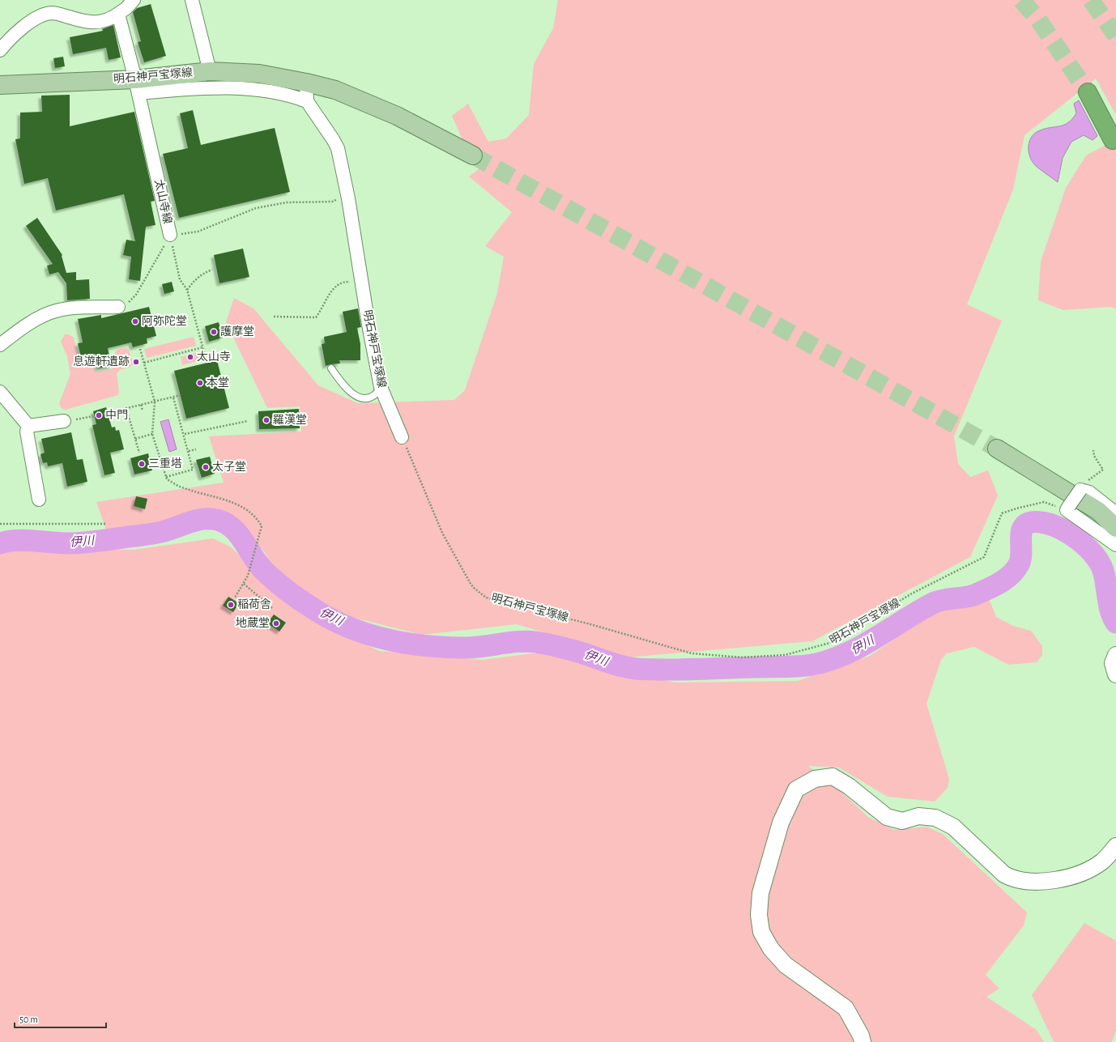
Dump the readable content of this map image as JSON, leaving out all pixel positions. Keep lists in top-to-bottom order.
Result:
{
  "streets": {
    "main road": ["明石神戸宝塚線"],
    "street": ["太山寺線"]
  },
  "crossings": [
    ["明石神戸宝塚線", "太山寺線"]
  ],
  "water": ["伊川"],
  "places": [
    "阿弥陀堂",
    "護摩堂",
    "太山寺",
    "息遊軒遺跡",
    "本堂",
    "中門",
    "羅漢堂",
    "三重塔",
    "太子堂",
    "稲荷舎",
    "地蔵堂"
  ],
  "scale_bar": "50 m"
}
